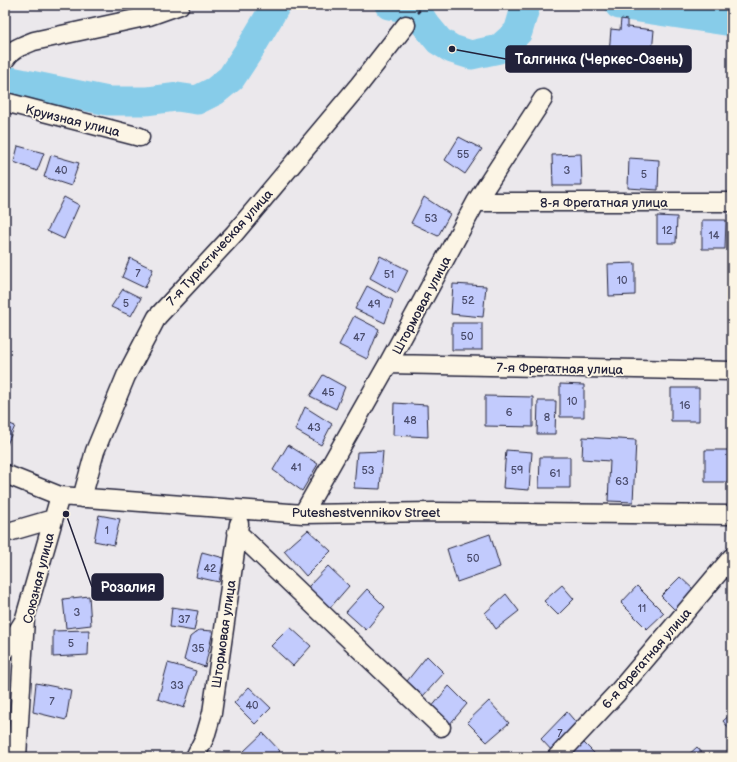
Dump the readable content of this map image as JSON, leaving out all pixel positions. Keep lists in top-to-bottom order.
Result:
{
  "streets": {
    "street": [
      "Круизная улица",
      "8-я Фрегатная улица",
      "7-я Туристическая улица",
      "Штормовая улица",
      "7-я Фрегатная улица",
      "Puteshestvennikov Street",
      "Союзная улица",
      "6-я Фрегатная улица"
    ]
  },
  "crossings": [
    ["8-я Фрегатная улица", "Штормовая улица"],
    ["7-я Туристическая улица", "Puteshestvennikov Street"],
    ["Штормовая улица", "7-я Фрегатная улица"],
    ["Штормовая улица", "Puteshestvennikov Street"],
    ["Puteshestvennikov Street", "Союзная улица"]
  ],
  "places": ["Талгинка (Черкес-Озень)", "Розалия"],
  "house_numbers": [
    "55",
    "40",
    "3",
    "5",
    "53",
    "12",
    "14",
    "7",
    "51",
    "10",
    "52",
    "5",
    "49",
    "50",
    "47",
    "45",
    "10",
    "16",
    "6",
    "8",
    "48",
    "43",
    "41",
    "53",
    "59",
    "61",
    "63",
    "1",
    "50",
    "42",
    "11",
    "3",
    "37",
    "5",
    "35",
    "33",
    "7",
    "40",
    "7"
  ]
}
